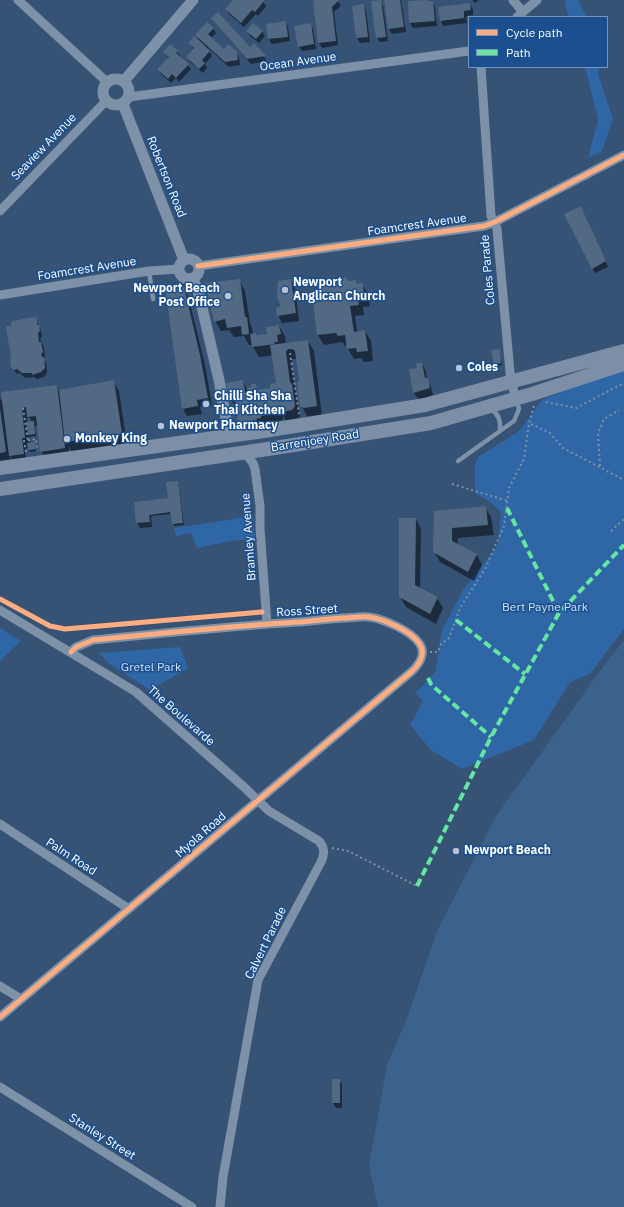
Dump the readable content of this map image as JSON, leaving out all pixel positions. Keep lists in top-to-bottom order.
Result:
{
  "streets": {
    "main road": ["Barrenjoey Road"],
    "street": [
      "Ocean Avenue",
      "Seaview Avenue",
      "Robertson Road",
      "Foamcrest Avenue",
      "Coles Parade",
      "Bramley Avenue",
      "Ross Street",
      "The Boulevarde",
      "Myola Road",
      "Palm Road",
      "Calvert Parade",
      "Stanley Street"
    ]
  },
  "crossings": [
    ["Ocean Avenue", "Seaview Avenue"],
    ["Ocean Avenue", "Robertson Road"],
    ["Seaview Avenue", "Robertson Road"],
    ["Robertson Road", "Foamcrest Avenue"],
    ["Foamcrest Avenue", "Coles Parade"],
    ["Coles Parade", "Barrenjoey Road"],
    ["Barrenjoey Road", "Bramley Avenue"],
    ["Bramley Avenue", "Ross Street"],
    ["Ross Street", "The Boulevarde"],
    ["Ross Street", "Myola Road"],
    ["The Boulevarde", "Myola Road"],
    ["Myola Road", "Palm Road"]
  ],
  "parks": ["Bert Payne Park", "Gretel Park"],
  "places": [
    "Newport Anglican Church",
    "Newport Beach Post Office",
    "Coles",
    "Chilli Sha Sha Thai Kitchen",
    "Newport Pharmacy",
    "Monkey King",
    "Newport Beach"
  ],
  "legend": ["Cycle path", "Path"]
}
